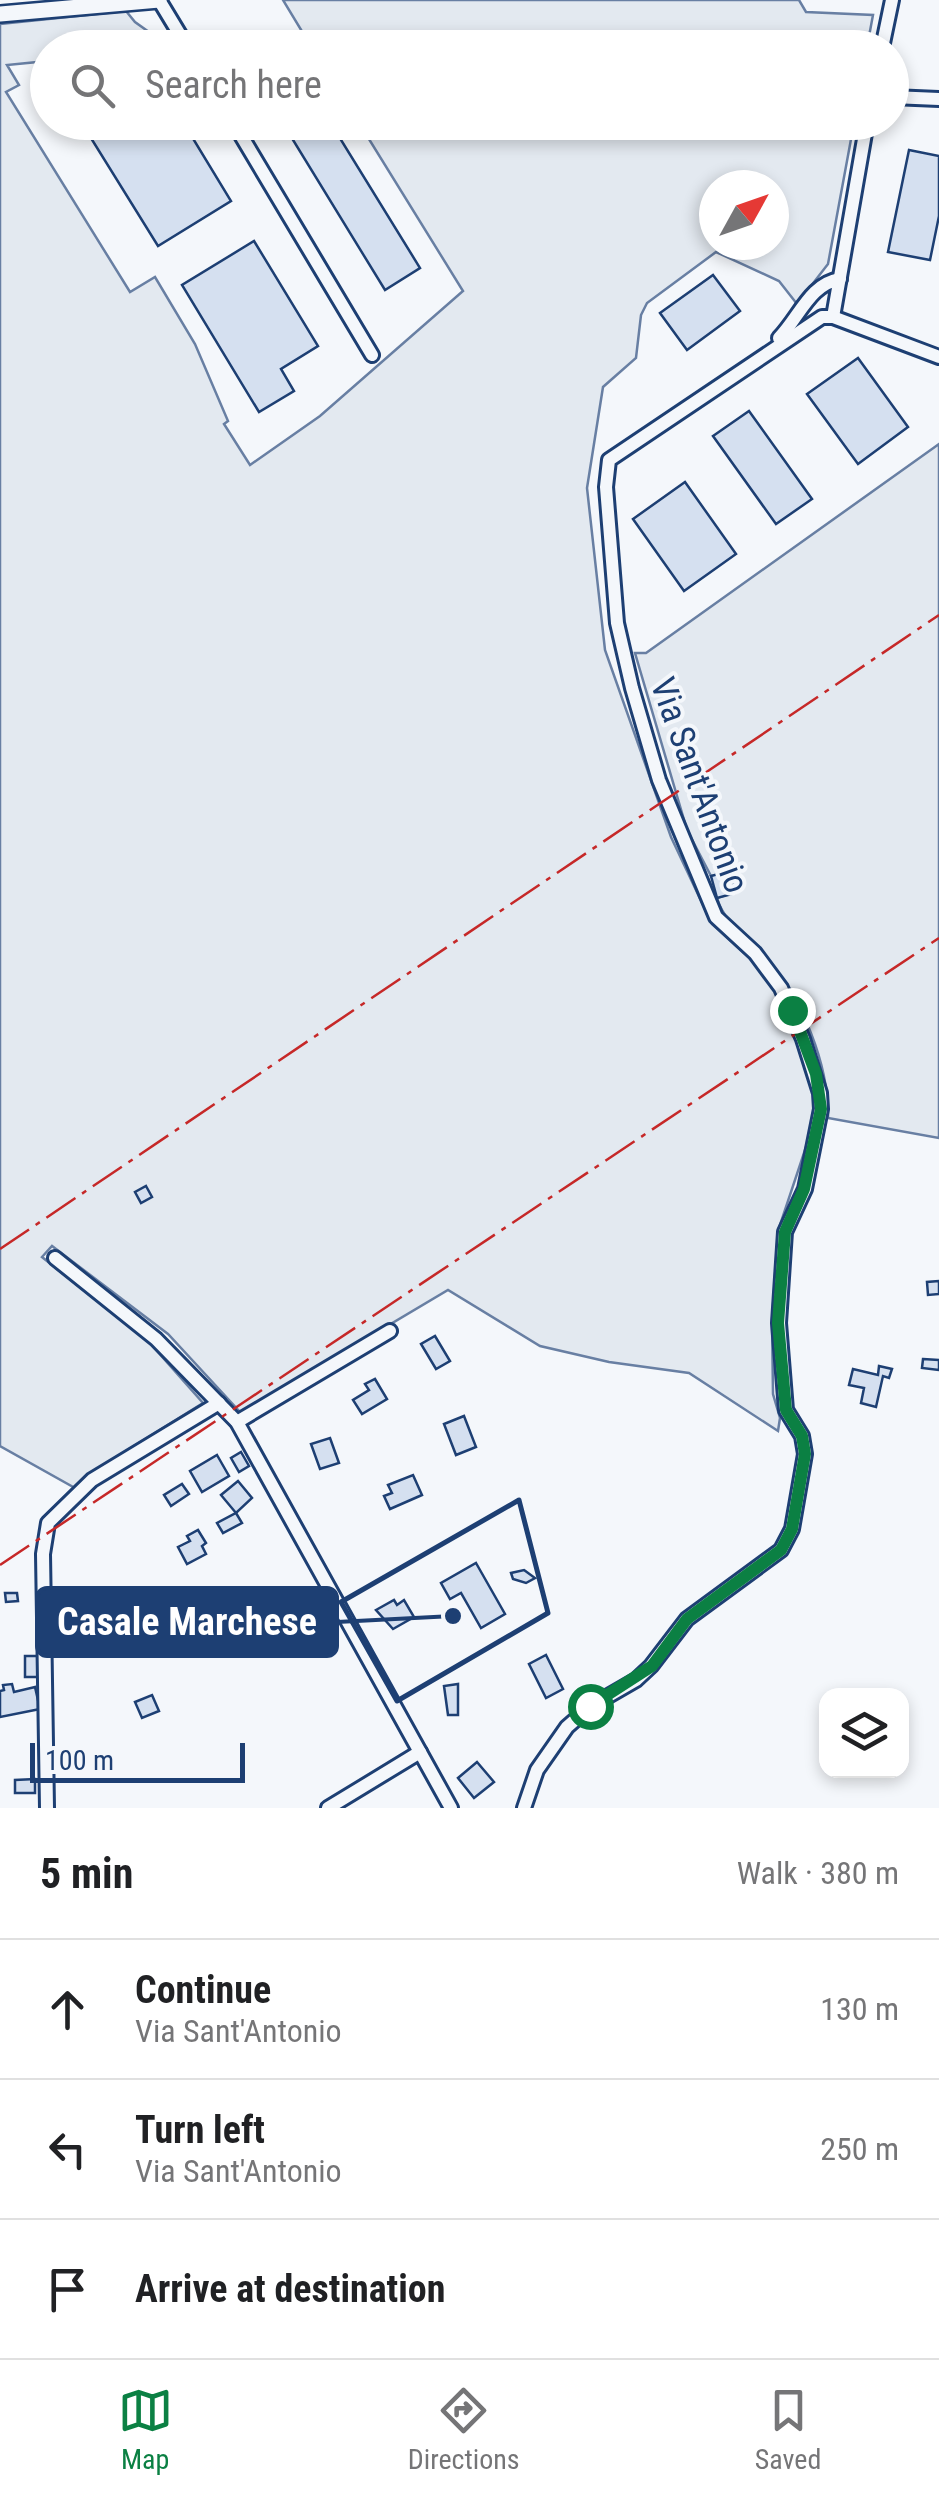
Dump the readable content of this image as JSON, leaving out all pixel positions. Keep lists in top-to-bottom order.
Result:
{
  "streets": {
    "street": ["Via Sant'Antonio"]
  },
  "places": ["Casale Marchese"],
  "scale_bar": "100 m",
  "north": "top right",
  "page": {
    "search": "Search here",
    "scale": "100 m",
    "heading": ["5 min", "Walk · 380 m"],
    "list": [
      ["Continue", "Via Sant'Antonio", "130 m"],
      ["Turn left", "Via Sant'Antonio", "250 m"],
      "Arrive at destination"
    ],
    "nav": ["Map", "Directions", "Saved"]
  }
}
